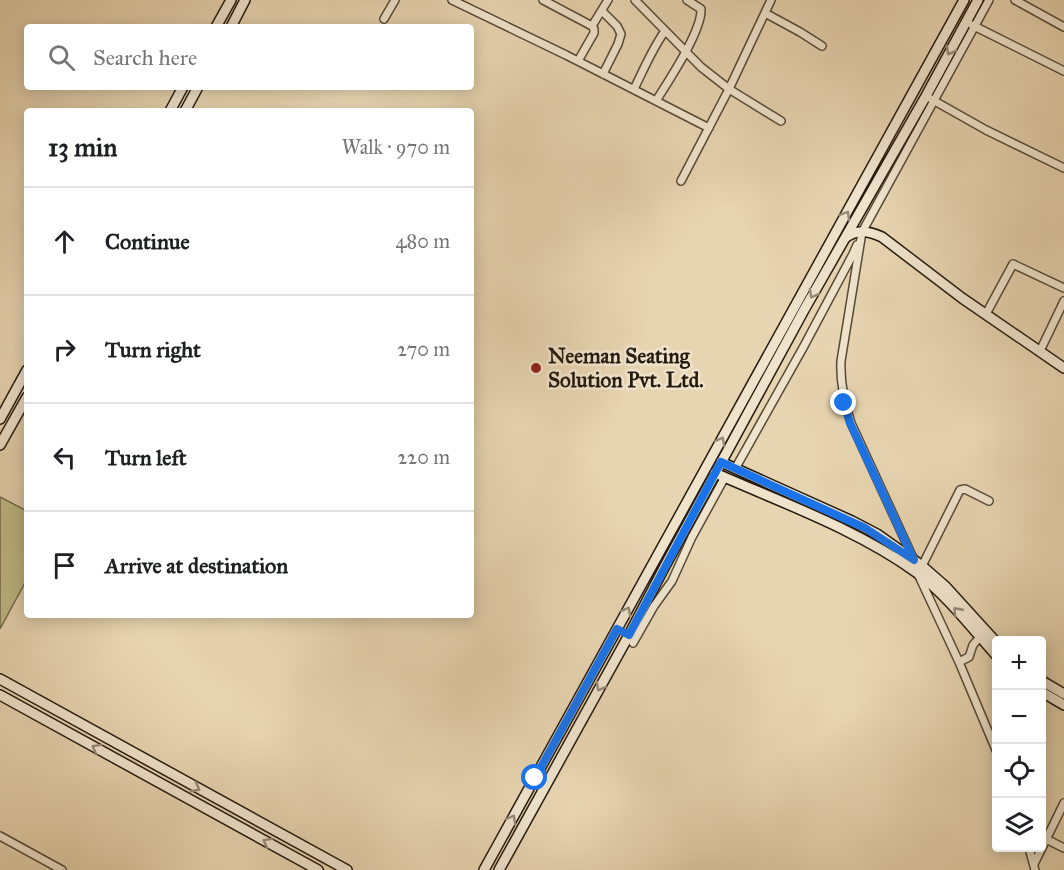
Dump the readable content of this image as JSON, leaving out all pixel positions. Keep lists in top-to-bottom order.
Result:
{
  "places": ["Neeman Seating Solution Pvt. Ltd."],
  "page": {
    "search": "Search here",
    "heading": ["13 min", "Walk · 970 m"],
    "list": [
      ["Continue", "480 m"],
      ["Turn right", "270 m"],
      ["Turn left", "220 m"],
      "Arrive at destination"
    ],
    "map_buttons": ["+", "−"]
  }
}
